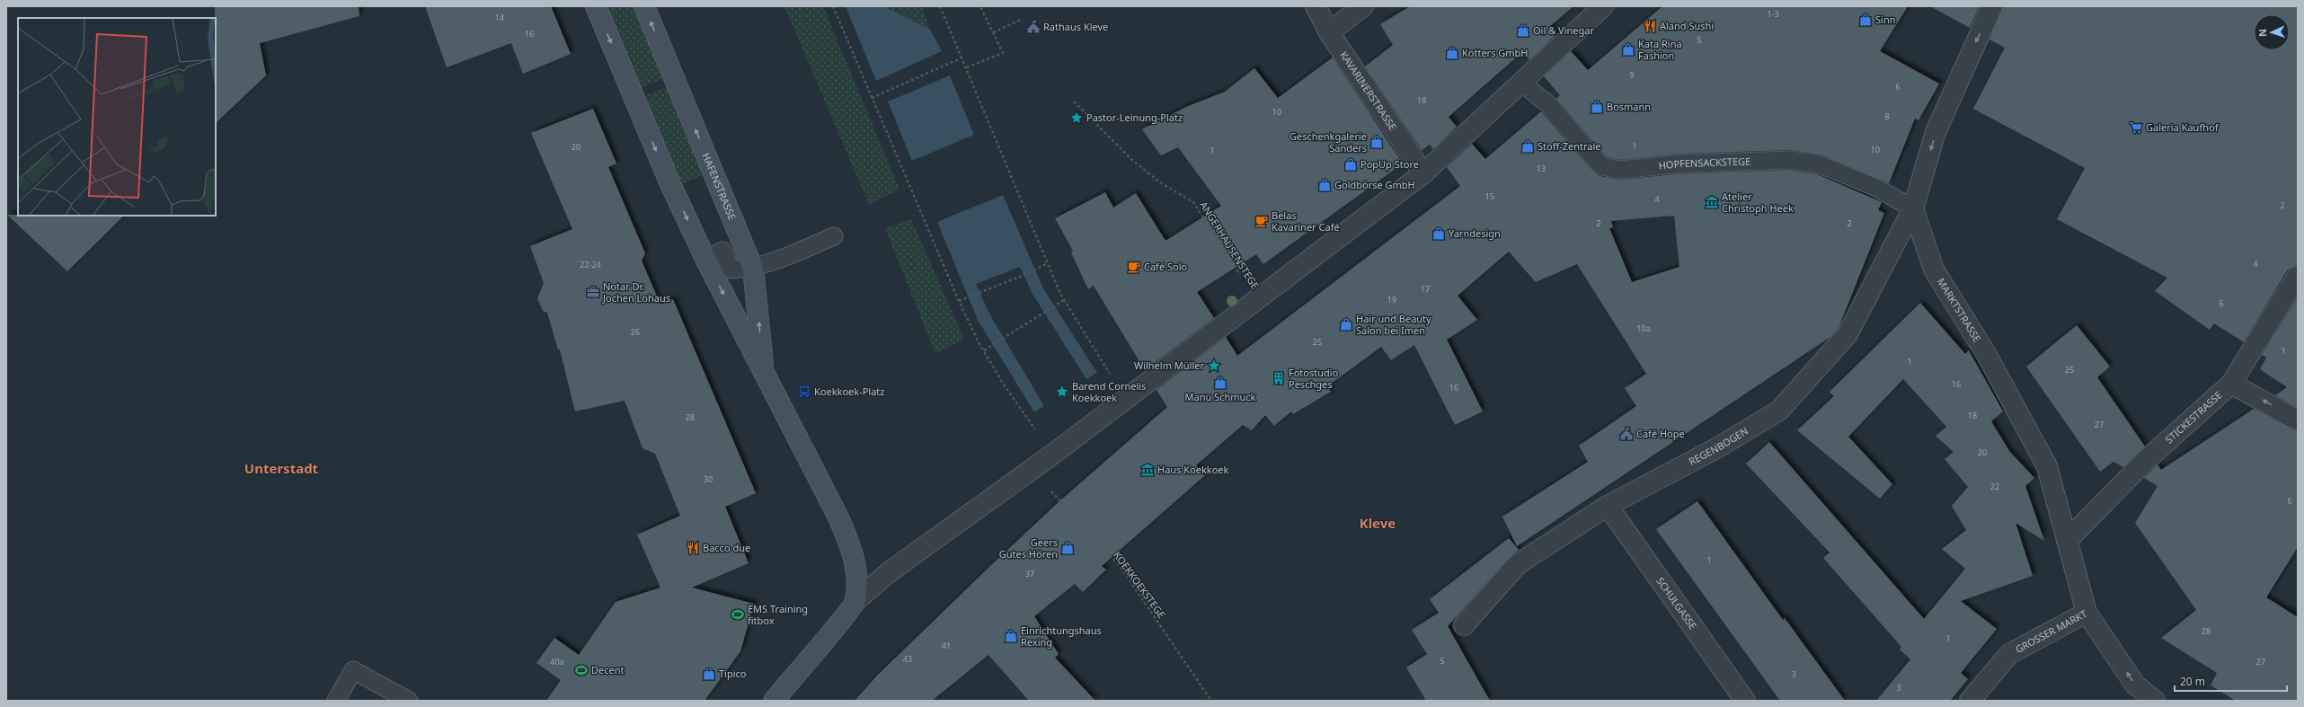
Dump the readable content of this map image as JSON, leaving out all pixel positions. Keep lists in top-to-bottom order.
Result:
{
  "streets": {
    "street": [
      "KAVARINERSTRASSE",
      "HAFENSTRASSE",
      "MARKTSTRASSE",
      "STICKESTRASSE",
      "REGENBOGEN",
      "SCHULGASSE",
      "GROSSER MARKT"
    ],
    "lane": ["HOPFENSACKSTEGE"],
    "path": ["ANGERHAUSENSTEGE", "KOEKKOEKSTEGE"]
  },
  "crossings": [
    ["HOPFENSACKSTEGE", "MARKTSTRASSE"],
    ["HOPFENSACKSTEGE", "REGENBOGEN"],
    ["MARKTSTRASSE", "STICKESTRASSE"],
    ["MARKTSTRASSE", "REGENBOGEN"],
    ["MARKTSTRASSE", "GROSSER MARKT"],
    ["REGENBOGEN", "SCHULGASSE"]
  ],
  "one_way": ["GROSSER MARKT"],
  "districts": ["Unterstadt", "Kleve"],
  "places": {
    "shop": [
      "Sinn",
      "Oil & Vinegar",
      "Kata Rina Fashion",
      "Kotters GmbH",
      "Bosmann",
      "Geschenkgalerie Sanders",
      "Stoff-Zentrale",
      "PopUp Store",
      "Goldbörse GmbH",
      "Yarndesign",
      "Hair und Beauty Salon bei Imen",
      "Manu Schmuck",
      "Geers Gutes Hören",
      "Einrichtungshaus Rexing",
      "Tipico"
    ],
    "restaurant": ["Aland Sushi", "Bacco due"],
    "public building": ["Rathaus Kleve", "Café Hope"],
    "place": ["Pastor-Leinung-Platz", "Wilhelm Müller", "Barend Cornelis Koekkoek"],
    "supermarket": ["Galeria Kaufhof"],
    "museum": ["Atelier Christoph Heek", "Haus Koekkoek"],
    "cafe": ["Belas Kavariner Café", "Café Solo"],
    "office": ["Notar Dr. Jochen Lohaus"],
    "building": ["Fotostudio Peschges"],
    "bus stop": ["Koekkoek-Platz"],
    "sports": ["EMS Training fitbox", "Decent"]
  },
  "house_numbers": [
    "1-3",
    "14",
    "16",
    "5",
    "9",
    "6",
    "18",
    "10",
    "8",
    "1",
    "20",
    "10",
    "1",
    "13",
    "15",
    "4",
    "2",
    "2",
    "2",
    "4",
    "22-24",
    "17",
    "19",
    "6",
    "10a",
    "26",
    "25",
    "1",
    "1",
    "25",
    "16",
    "16",
    "18",
    "28",
    "27",
    "20",
    "30",
    "22",
    "6",
    "1",
    "37",
    "28",
    "1",
    "41",
    "43",
    "5",
    "40a",
    "27",
    "3",
    "3"
  ],
  "scale_bar": "20 m",
  "north": "left"
}
